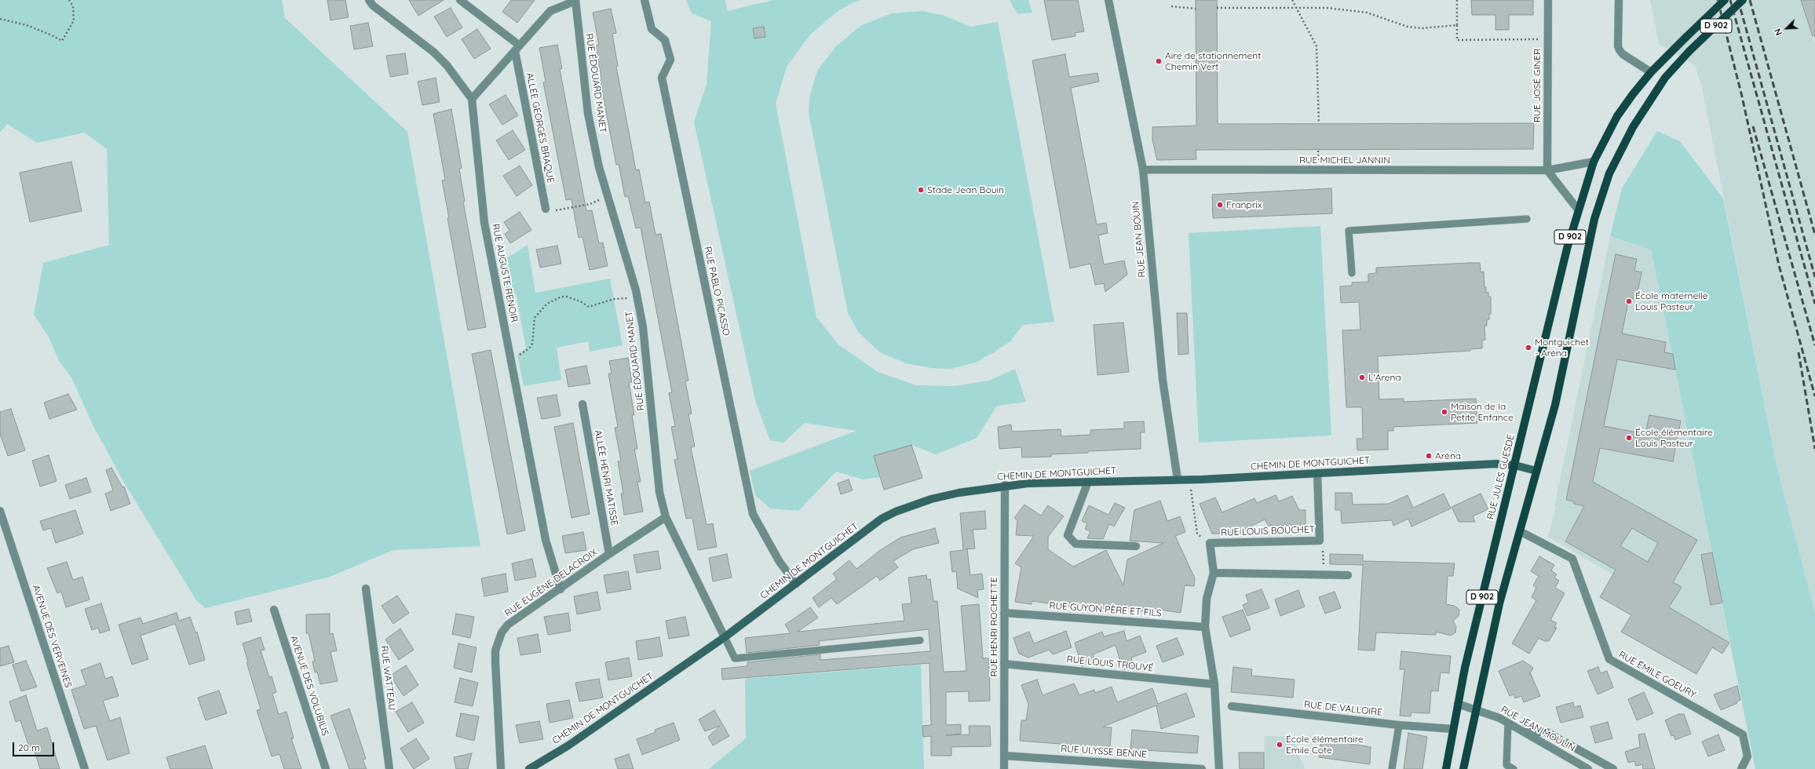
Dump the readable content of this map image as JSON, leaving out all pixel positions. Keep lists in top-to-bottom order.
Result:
{
  "streets": {
    "main road": ["D 902", "RUE JULES GUESDE"],
    "street": [
      "RUE ÉDOUARD MANET",
      "RUE JOSÉ GINER",
      "ALLÉE GEORGES BRAQUE",
      "RUE MICHEL JANNIN",
      "RUE JEAN BOUIN",
      "RUE AUGUSTE RENOIR",
      "RUE PABLO PICASSO",
      "CHEMIN DE MONTGUICHET",
      "ALLÉE HENRI MATISSE",
      "RUE LOUIS BOUCHET",
      "RUE EUGÈNE DELACROIX",
      "RUE GUYON PÈRE ET FILS",
      "RUE HENRI ROCHETTE",
      "AVENUE DES VERVEINES",
      "RUE LOUIS TROUVÉ",
      "RUE ÉMILE GOEURY",
      "RUE WATTEAU",
      "AVENUE DES VOLUBILIS",
      "RUE DE VALLOIRE",
      "RUE JEAN MOULIN",
      "RUE ULYSSE BENNE"
    ]
  },
  "crossings": [
    ["D 902", "CHEMIN DE MONTGUICHET"],
    ["D 902", "RUE ÉMILE GOEURY"],
    ["D 902", "RUE JEAN MOULIN"],
    ["RUE ÉDOUARD MANET", "CHEMIN DE MONTGUICHET"],
    ["RUE ÉDOUARD MANET", "RUE EUGÈNE DELACROIX"],
    ["RUE JOSÉ GINER", "RUE MICHEL JANNIN"],
    ["RUE MICHEL JANNIN", "RUE JEAN BOUIN"],
    ["RUE MICHEL JANNIN", "RUE JULES GUESDE"],
    ["RUE JEAN BOUIN", "CHEMIN DE MONTGUICHET"],
    ["RUE AUGUSTE RENOIR", "RUE EUGÈNE DELACROIX"],
    ["RUE PABLO PICASSO", "CHEMIN DE MONTGUICHET"],
    ["CHEMIN DE MONTGUICHET", "RUE JULES GUESDE"],
    ["CHEMIN DE MONTGUICHET", "RUE LOUIS BOUCHET"],
    ["CHEMIN DE MONTGUICHET", "RUE HENRI ROCHETTE"],
    ["RUE JULES GUESDE", "RUE DE VALLOIRE"],
    ["RUE JULES GUESDE", "RUE JEAN MOULIN"],
    ["ALLÉE HENRI MATISSE", "RUE EUGÈNE DELACROIX"],
    ["RUE LOUIS BOUCHET", "RUE GUYON PÈRE ET FILS"],
    ["RUE LOUIS BOUCHET", "RUE LOUIS TROUVÉ"],
    ["RUE GUYON PÈRE ET FILS", "RUE HENRI ROCHETTE"],
    ["RUE HENRI ROCHETTE", "RUE LOUIS TROUVÉ"],
    ["RUE HENRI ROCHETTE", "RUE ULYSSE BENNE"]
  ],
  "places": [
    "Aire de stationnement Chemin Vert",
    "Stade Jean Bouin",
    "Franprix",
    "École maternelle Louis Pasteur",
    "Montguichet - Aréna",
    "L'Arena",
    "Maison de la Petite Enfance",
    "École élémentaire Louis Pasteur",
    "Aréna",
    "École élémentaire Emile Cote"
  ],
  "scale_bar": "20 m",
  "north": "bottom left"
}
